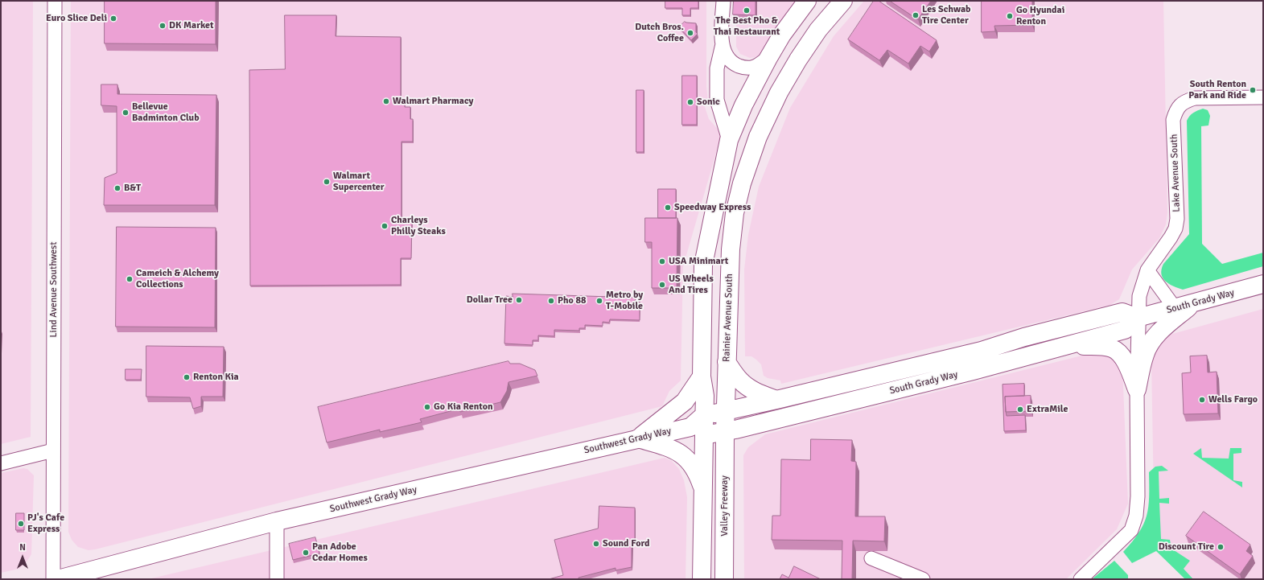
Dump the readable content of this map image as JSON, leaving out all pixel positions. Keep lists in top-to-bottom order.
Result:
{
  "streets": {
    "main road": [
      "South Grady Way",
      "Rainier Avenue South",
      "Southwest Grady Way",
      "Valley Freeway"
    ],
    "street": ["Lake Avenue South", "Lind Avenue Southwest"]
  },
  "crossings": [
    ["Lake Avenue South", "South Grady Way"],
    ["South Grady Way", "Rainier Avenue South"],
    ["South Grady Way", "Southwest Grady Way"],
    ["South Grady Way", "Valley Freeway"],
    ["Rainier Avenue South", "Valley Freeway"]
  ],
  "places": [
    "The Best Pho & Thai Restaurant",
    "Les Schwab Tire Center",
    "Go Hyundai Renton",
    "Euro Slice Deli",
    "DK Market",
    "Dutch Bros. Coffee",
    "South Renton Park and Ride",
    "Walmart Pharmacy",
    "Sonic",
    "Bellevue Badminton Club",
    "Walmart Supercenter",
    "B&T",
    "Speedway Express",
    "Charleys Philly Steaks",
    "USA Minimart",
    "Cameich & Alchemy Collections",
    "US Wheels And Tires",
    "Dollar Tree",
    "Pho 88",
    "Metro by T-Mobile",
    "Renton Kia",
    "Wells Fargo",
    "Go Kia Renton",
    "ExtraMile",
    "PJ's Cafe Express",
    "Sound Ford",
    "Discount Tire",
    "Pan Adobe Cedar Homes"
  ],
  "north": "top"
}
